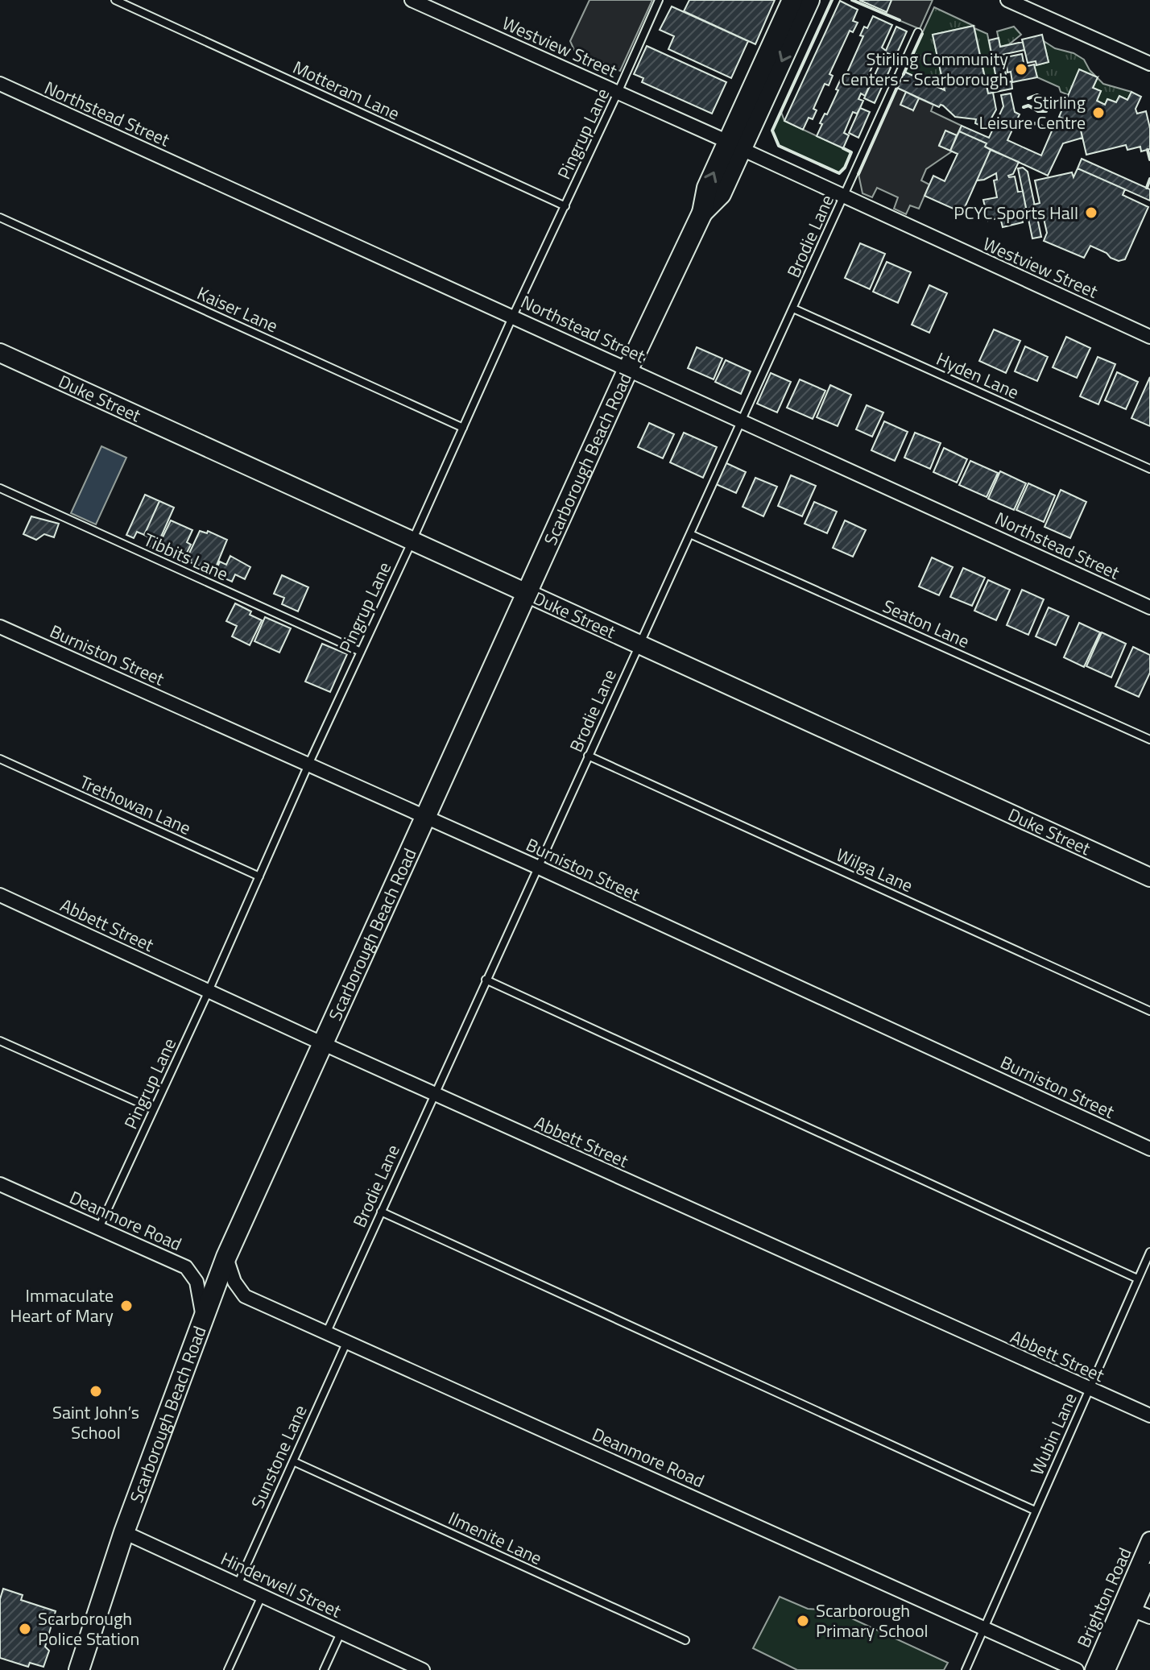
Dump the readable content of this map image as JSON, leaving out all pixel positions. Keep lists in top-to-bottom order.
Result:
{
  "streets": {
    "main road": ["Duke Street", "Scarborough Beach Road"],
    "street": [
      "Westview Street",
      "Northstead Street",
      "Burniston Street",
      "Abbett Street",
      "Deanmore Road",
      "Hinderwell Street",
      "Brighton Road"
    ],
    "lane": [
      "Motteram Lane",
      "Pingrup Lane",
      "Brodie Lane",
      "Kaiser Lane",
      "Hyden Lane",
      "Tibbits Lane",
      "Seaton Lane",
      "Trethowan Lane",
      "Wilga Lane",
      "Wubin Lane",
      "Sunstone Lane",
      "Ilmenite Lane"
    ]
  },
  "crossings": [
    ["Westview Street", "Pingrup Lane"],
    ["Westview Street", "Brodie Lane"],
    ["Westview Street", "Scarborough Beach Road"],
    ["Motteram Lane", "Pingrup Lane"],
    ["Northstead Street", "Pingrup Lane"],
    ["Northstead Street", "Brodie Lane"],
    ["Northstead Street", "Scarborough Beach Road"],
    ["Pingrup Lane", "Kaiser Lane"],
    ["Pingrup Lane", "Duke Street"],
    ["Pingrup Lane", "Tibbits Lane"],
    ["Pingrup Lane", "Burniston Street"],
    ["Pingrup Lane", "Trethowan Lane"],
    ["Pingrup Lane", "Abbett Street"],
    ["Pingrup Lane", "Deanmore Road"],
    ["Brodie Lane", "Hyden Lane"],
    ["Brodie Lane", "Duke Street"],
    ["Brodie Lane", "Seaton Lane"],
    ["Brodie Lane", "Burniston Street"],
    ["Brodie Lane", "Wilga Lane"],
    ["Brodie Lane", "Abbett Street"],
    ["Brodie Lane", "Deanmore Road"],
    ["Duke Street", "Scarborough Beach Road"],
    ["Scarborough Beach Road", "Burniston Street"],
    ["Scarborough Beach Road", "Abbett Street"],
    ["Scarborough Beach Road", "Deanmore Road"],
    ["Scarborough Beach Road", "Hinderwell Street"],
    ["Abbett Street", "Wubin Lane"],
    ["Deanmore Road", "Wubin Lane"],
    ["Deanmore Road", "Sunstone Lane"],
    ["Sunstone Lane", "Ilmenite Lane"],
    ["Sunstone Lane", "Hinderwell Street"]
  ],
  "places": [
    "Stirling Community Centers - Scarborough",
    "Stirling Leisure Centre",
    "PCYC Sports Hall",
    "Immaculate Heart of Mary",
    "Saint John’s School",
    "Scarborough Primary School",
    "Scarborough Police Station"
  ]
}
